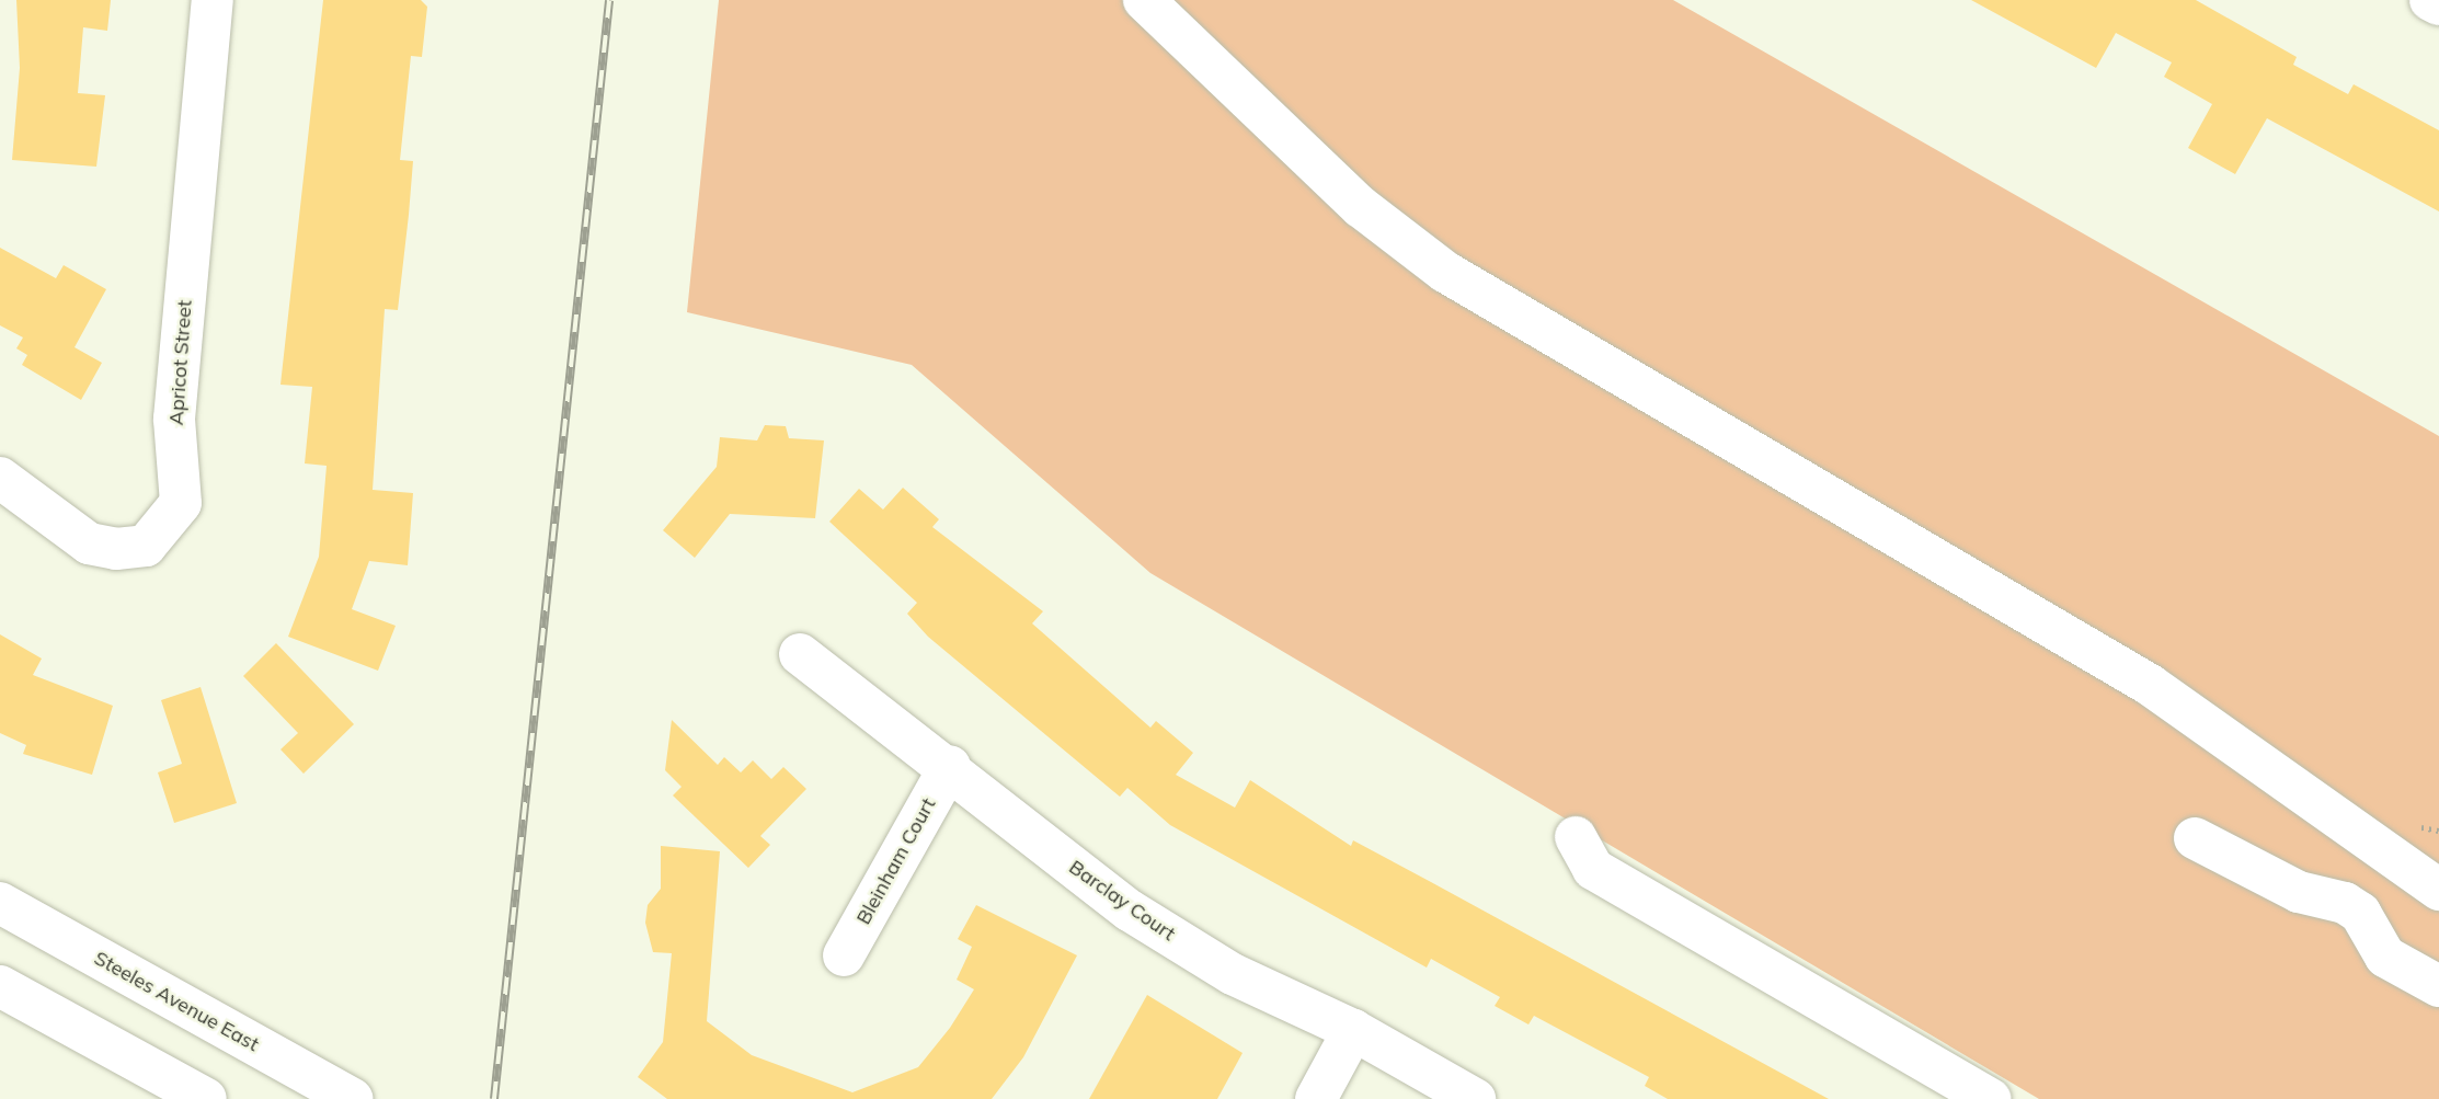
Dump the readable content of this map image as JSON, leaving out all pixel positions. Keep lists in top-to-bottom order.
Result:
{
  "streets": {
    "street": [
      "Apricot Street",
      "Bleinham Court",
      "Barclay Court",
      "Steeles Avenue East"
    ]
  },
  "crossings": [
    ["Bleinham Court", "Barclay Court"]
  ]
}
